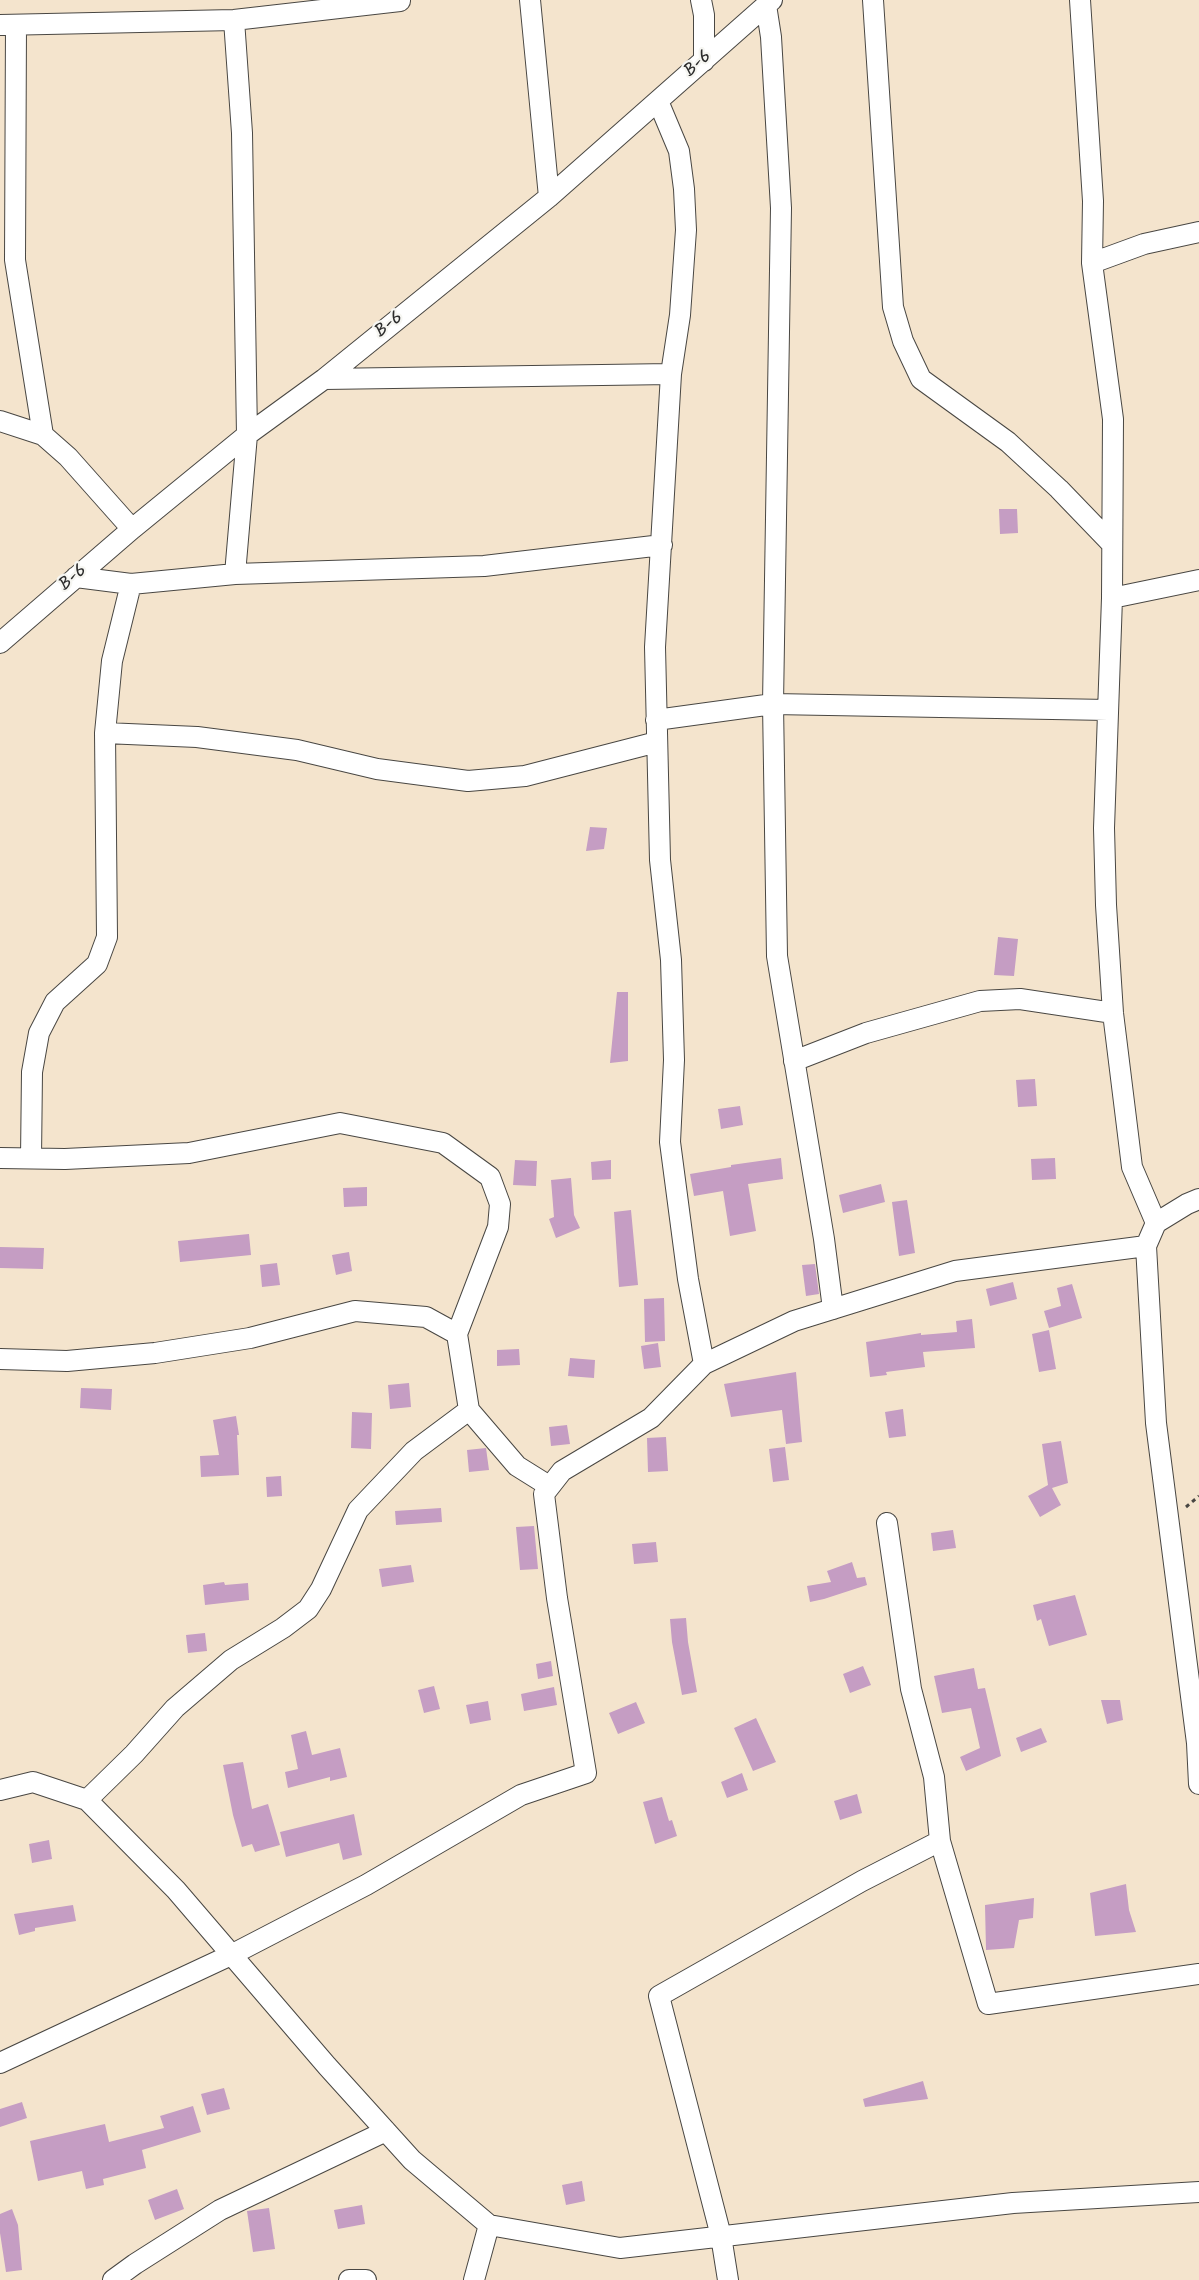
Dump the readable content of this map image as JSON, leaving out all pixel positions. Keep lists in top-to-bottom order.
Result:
{
  "streets": {
    "street": ["B-6"]
  }
}
